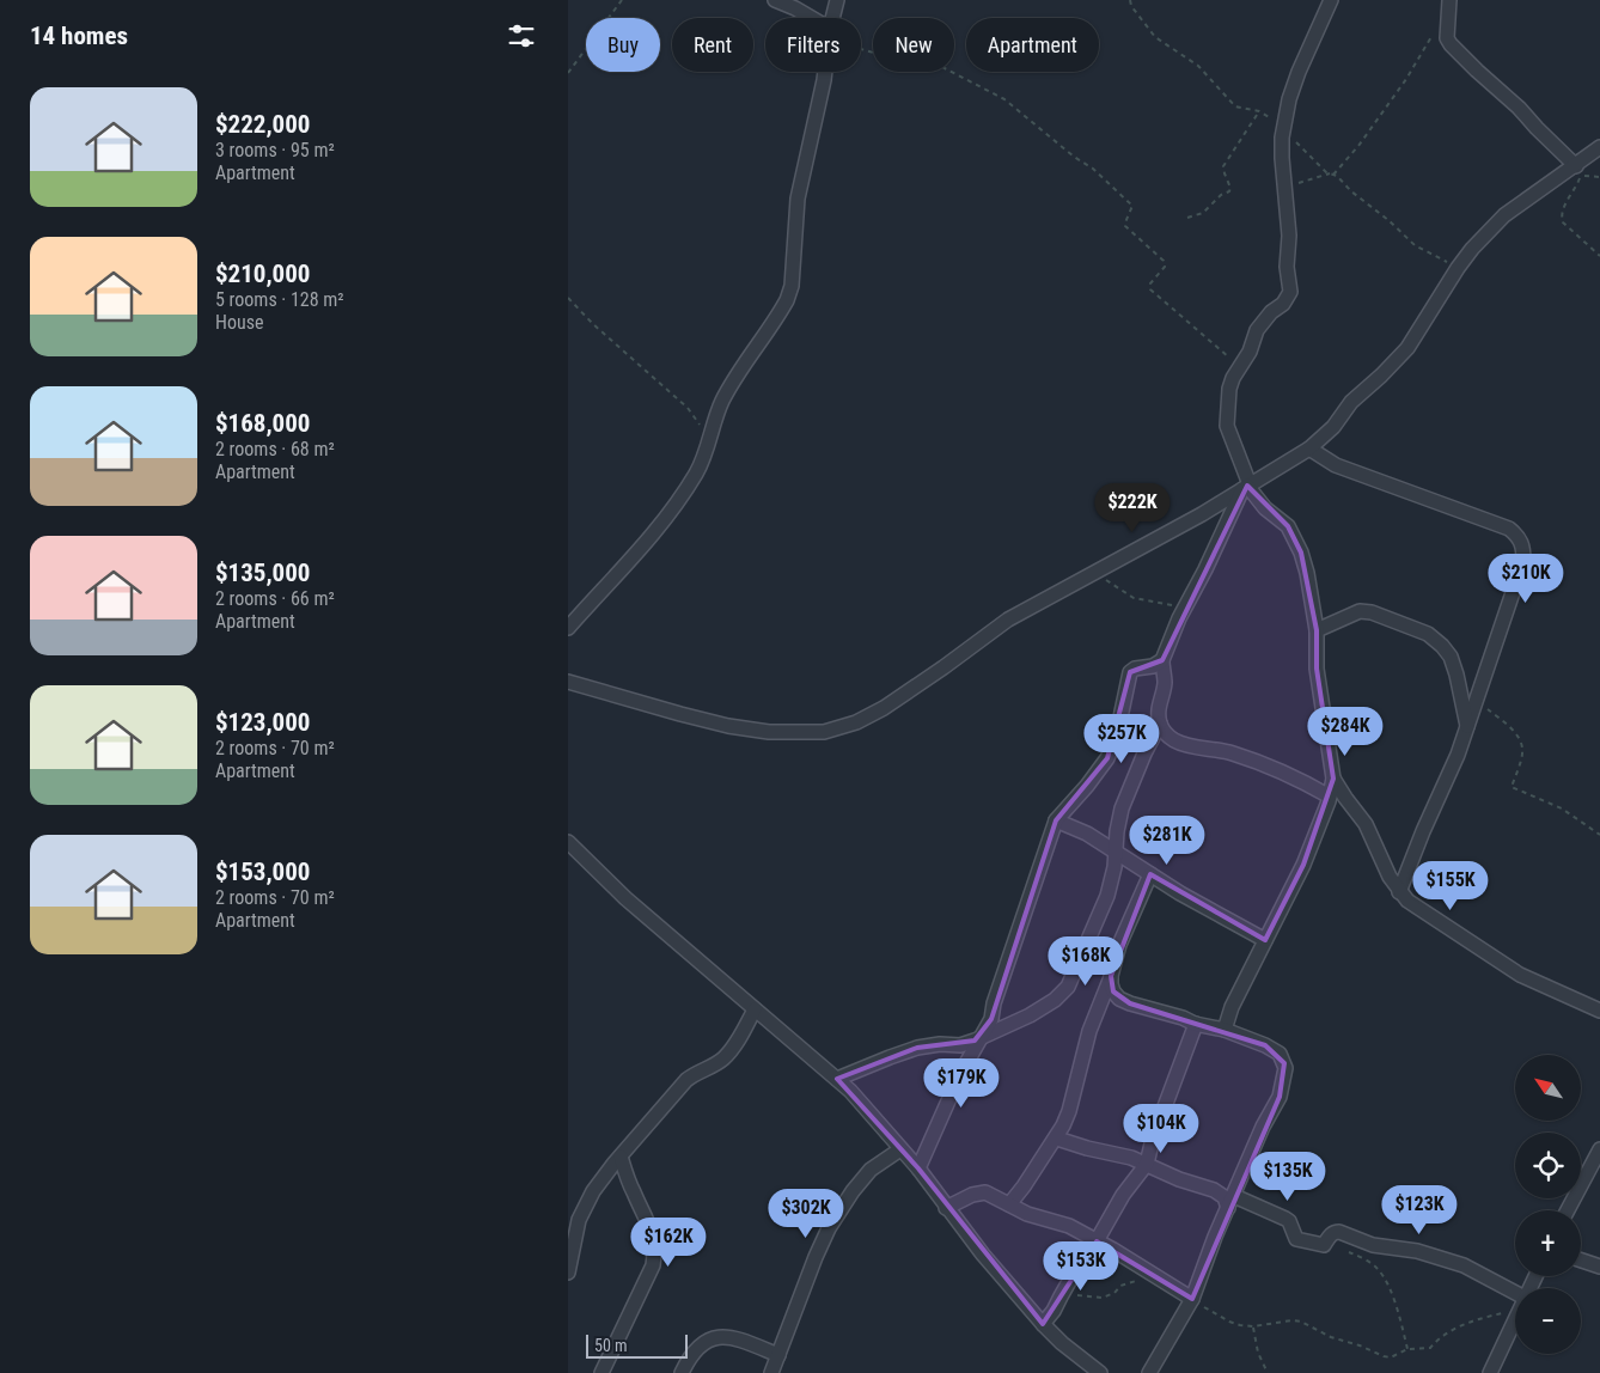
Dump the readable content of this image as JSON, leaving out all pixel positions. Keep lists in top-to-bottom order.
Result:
{
  "scale_bar": "50 m",
  "north": "top left",
  "page": {
    "heading": "14 homes",
    "chip": [
      "Buy",
      "Rent",
      "Filters",
      "New",
      "Apartment"
    ],
    "list": [
      {
        "name": "$222,000",
        "note": "3 rooms · 95 m² · Apartment"
      },
      {
        "name": "$210,000",
        "note": "5 rooms · 128 m² · House"
      },
      {
        "name": "$168,000",
        "note": "2 rooms · 68 m² · Apartment"
      },
      {
        "name": "$135,000",
        "note": "2 rooms · 66 m² · Apartment"
      },
      {
        "name": "$123,000",
        "note": "2 rooms · 70 m² · Apartment"
      },
      {
        "name": "$153,000",
        "note": "2 rooms · 70 m² · Apartment"
      }
    ],
    "price": [
      "$222K",
      "$210K",
      "$284K",
      "$257K",
      "$281K",
      "$155K",
      "$168K",
      "$179K",
      "$104K",
      "$135K",
      "$123K",
      "$302K",
      "$162K",
      "$153K"
    ],
    "map_buttons": ["+", "−"],
    "scale": "50 m"
  }
}
